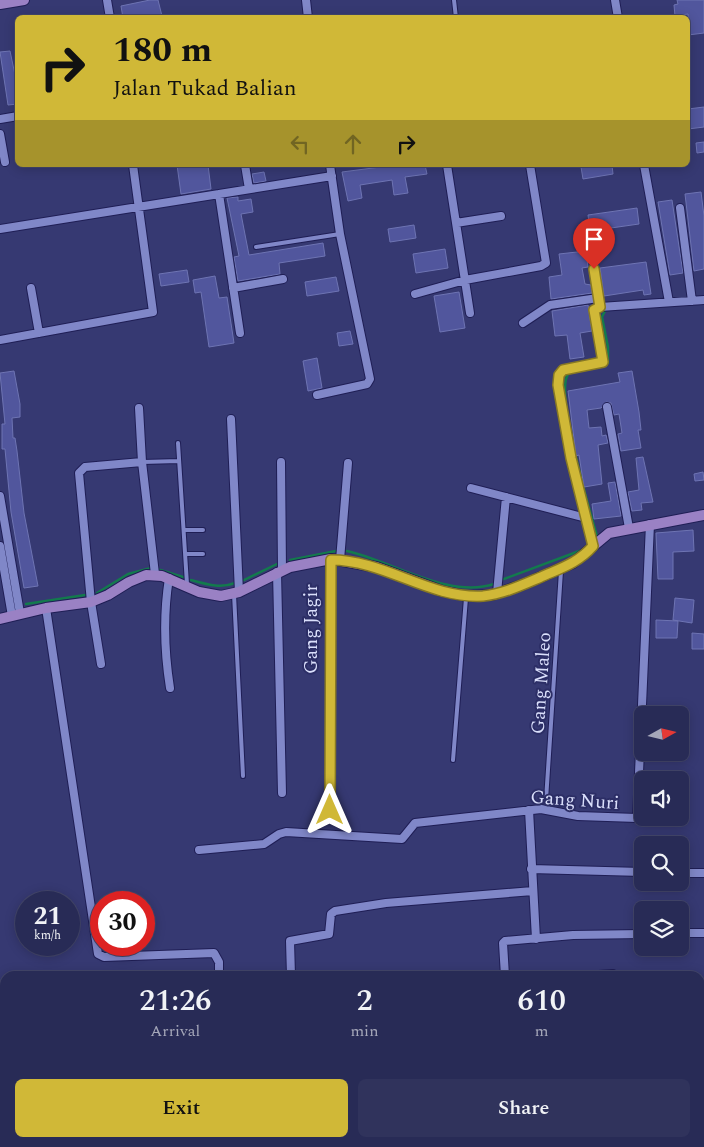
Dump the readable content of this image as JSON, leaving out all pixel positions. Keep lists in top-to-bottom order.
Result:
{
  "streets": {
    "street": ["Gang Jagir", "Gang Nuri"],
    "lane": ["Gang Maleo"]
  },
  "north": "right",
  "page": {
    "turn": ["180 m", "Jalan Tukad Balian"],
    "speed": "21 km/h",
    "limit": "30",
    "eta": [
      "21:26",
      "Arrival",
      "2",
      "min",
      "610",
      "m"
    ],
    "buttons": ["Exit", "Share"]
  }
}
